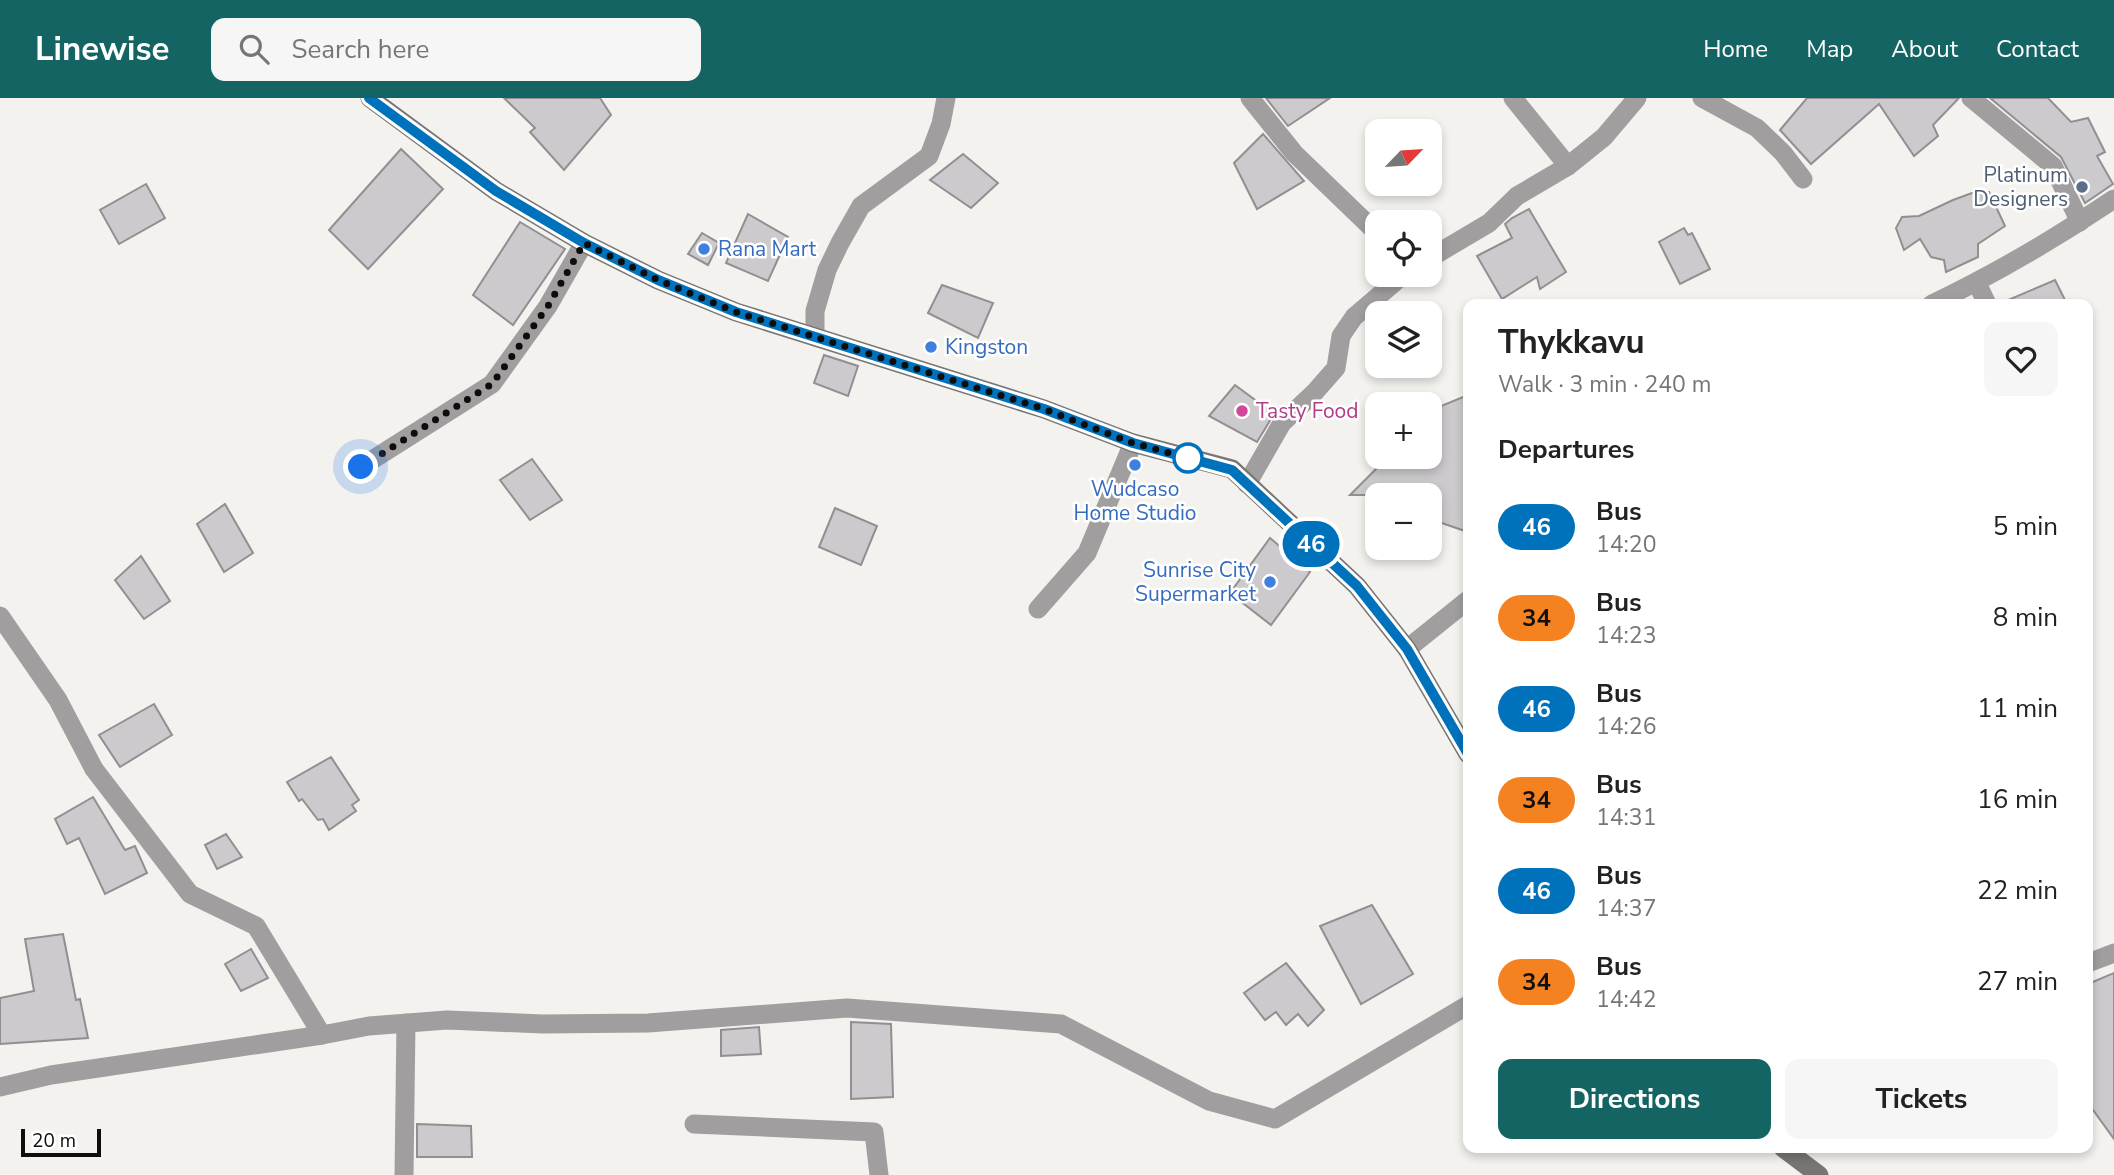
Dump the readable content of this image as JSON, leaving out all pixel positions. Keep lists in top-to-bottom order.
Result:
{
  "places": [
    "Platinum Designers",
    "Rana Mart",
    "Kingston",
    "Tasty Food",
    "Wudcaso Home Studio",
    "Sunrise City Supermarket"
  ],
  "lines": ["bus line 46"],
  "scale_bar": "20 m",
  "north": "top right",
  "page": {
    "header": "Linewise",
    "search": "Search here",
    "nav": [
      "Home",
      "Map",
      "About",
      "Contact"
    ],
    "on_map": "46",
    "map_buttons": ["+", "−"],
    "heading": [
      ["Thykkavu", "Walk · 3 min · 240 m"],
      "Departures"
    ],
    "list": [
      {
        "mark": "46",
        "name": "Bus",
        "note": "14:20",
        "value": "5 min"
      },
      {
        "mark": "34",
        "name": "Bus",
        "note": "14:23",
        "value": "8 min"
      },
      {
        "mark": "46",
        "name": "Bus",
        "note": "14:26",
        "value": "11 min"
      },
      {
        "mark": "34",
        "name": "Bus",
        "note": "14:31",
        "value": "16 min"
      },
      {
        "mark": "46",
        "name": "Bus",
        "note": "14:37",
        "value": "22 min"
      },
      {
        "mark": "34",
        "name": "Bus",
        "note": "14:42",
        "value": "27 min"
      }
    ],
    "buttons": ["Directions", "Tickets"],
    "scale": "20 m"
  }
}
